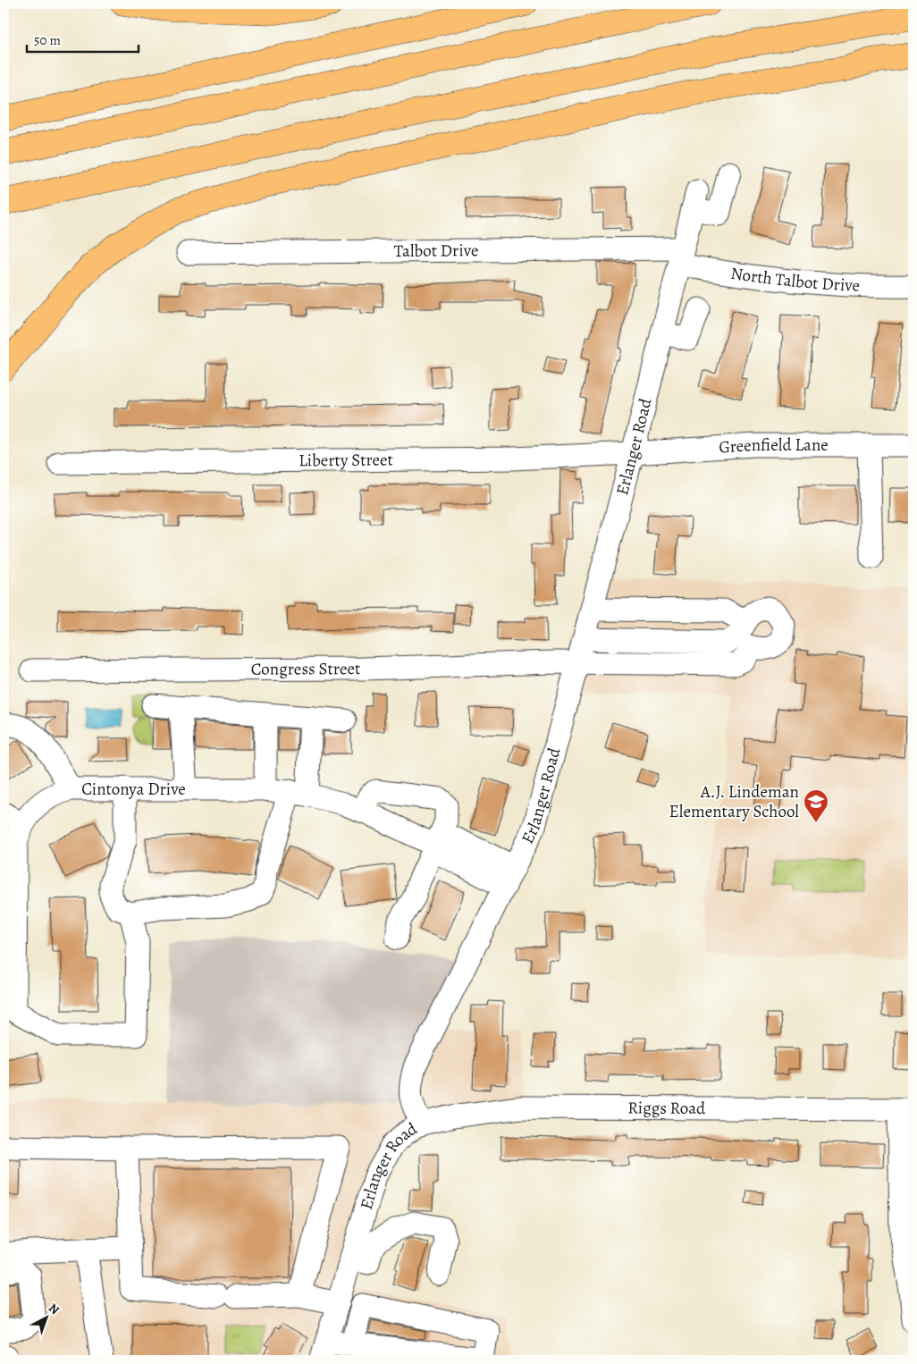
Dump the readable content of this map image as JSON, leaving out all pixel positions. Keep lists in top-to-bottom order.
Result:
{
  "streets": {
    "street": [
      "Talbot Drive",
      "North Talbot Drive",
      "Erlanger Road",
      "Greenfield Lane",
      "Liberty Street",
      "Congress Street",
      "Cintonya Drive",
      "Riggs Road"
    ]
  },
  "crossings": [
    ["Talbot Drive", "North Talbot Drive"],
    ["Talbot Drive", "Erlanger Road"],
    ["North Talbot Drive", "Erlanger Road"],
    ["Erlanger Road", "Greenfield Lane"],
    ["Erlanger Road", "Liberty Street"],
    ["Erlanger Road", "Congress Street"],
    ["Erlanger Road", "Cintonya Drive"],
    ["Erlanger Road", "Riggs Road"],
    ["Greenfield Lane", "Liberty Street"]
  ],
  "places": {
    "school or university": ["A.J. Lindeman Elementary School"]
  },
  "scale_bar": "50 m",
  "north": "top right"
}
